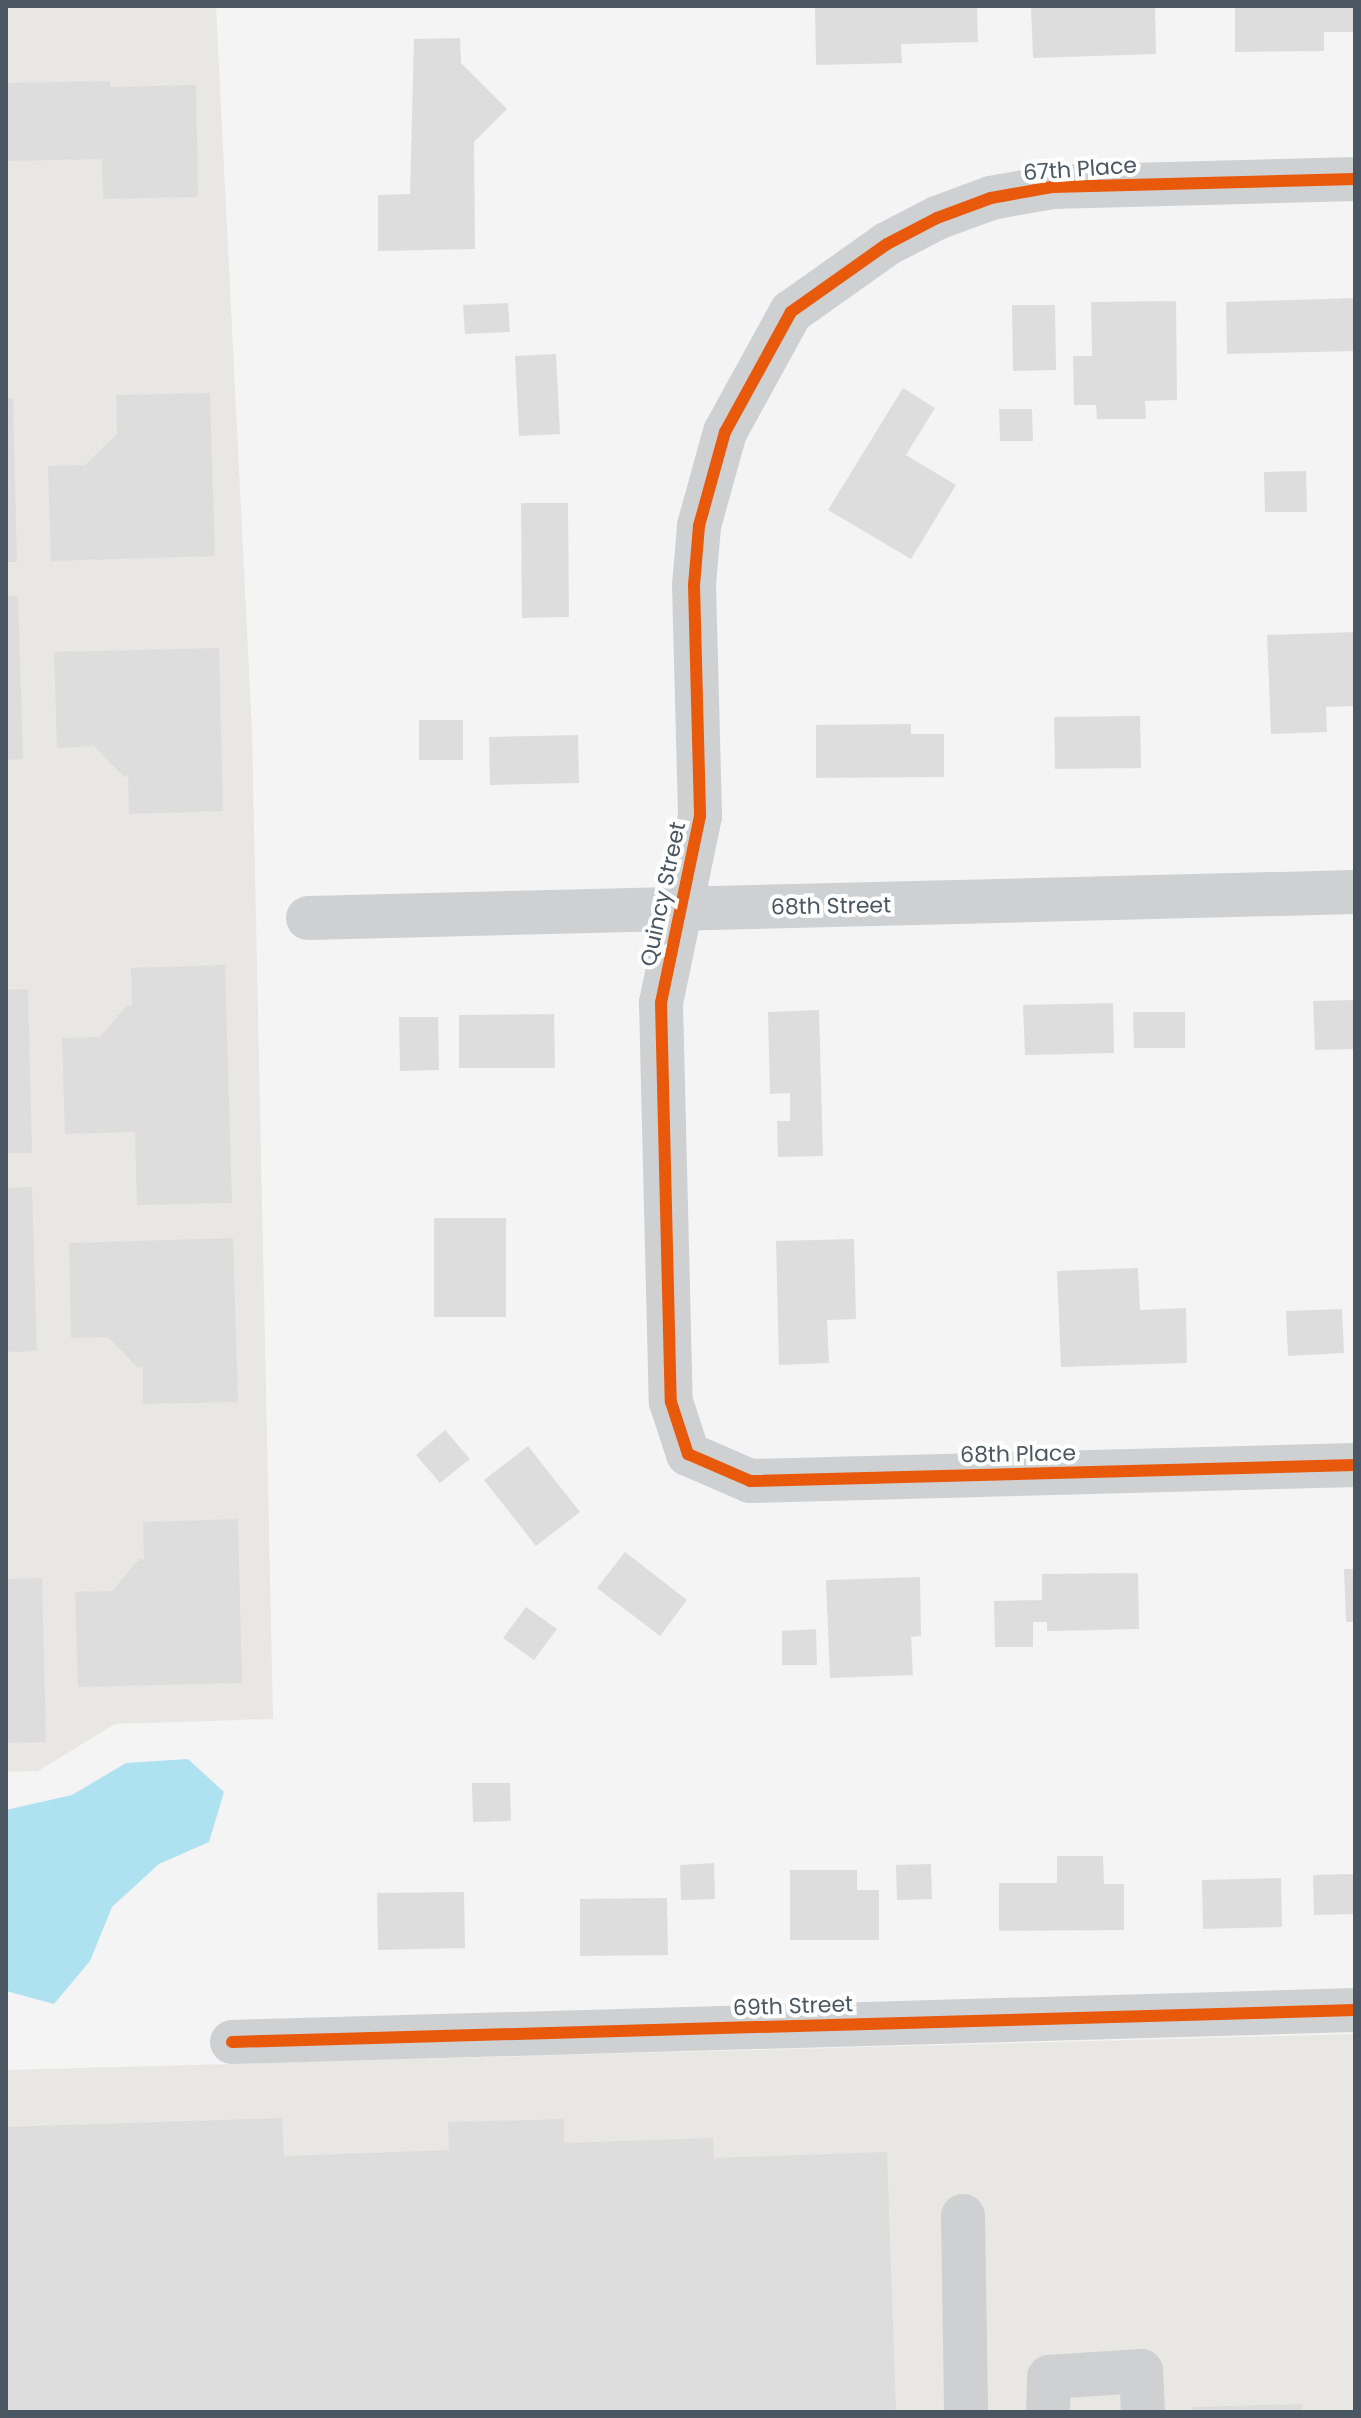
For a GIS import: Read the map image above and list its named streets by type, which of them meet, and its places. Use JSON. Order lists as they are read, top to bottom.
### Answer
{
  "streets": {
    "street": [
      "67th Place",
      "Quincy Street",
      "68th Street",
      "68th Place",
      "69th Street"
    ]
  },
  "crossings": [
    ["67th Place", "Quincy Street"],
    ["Quincy Street", "68th Street"],
    ["Quincy Street", "68th Place"]
  ]
}
